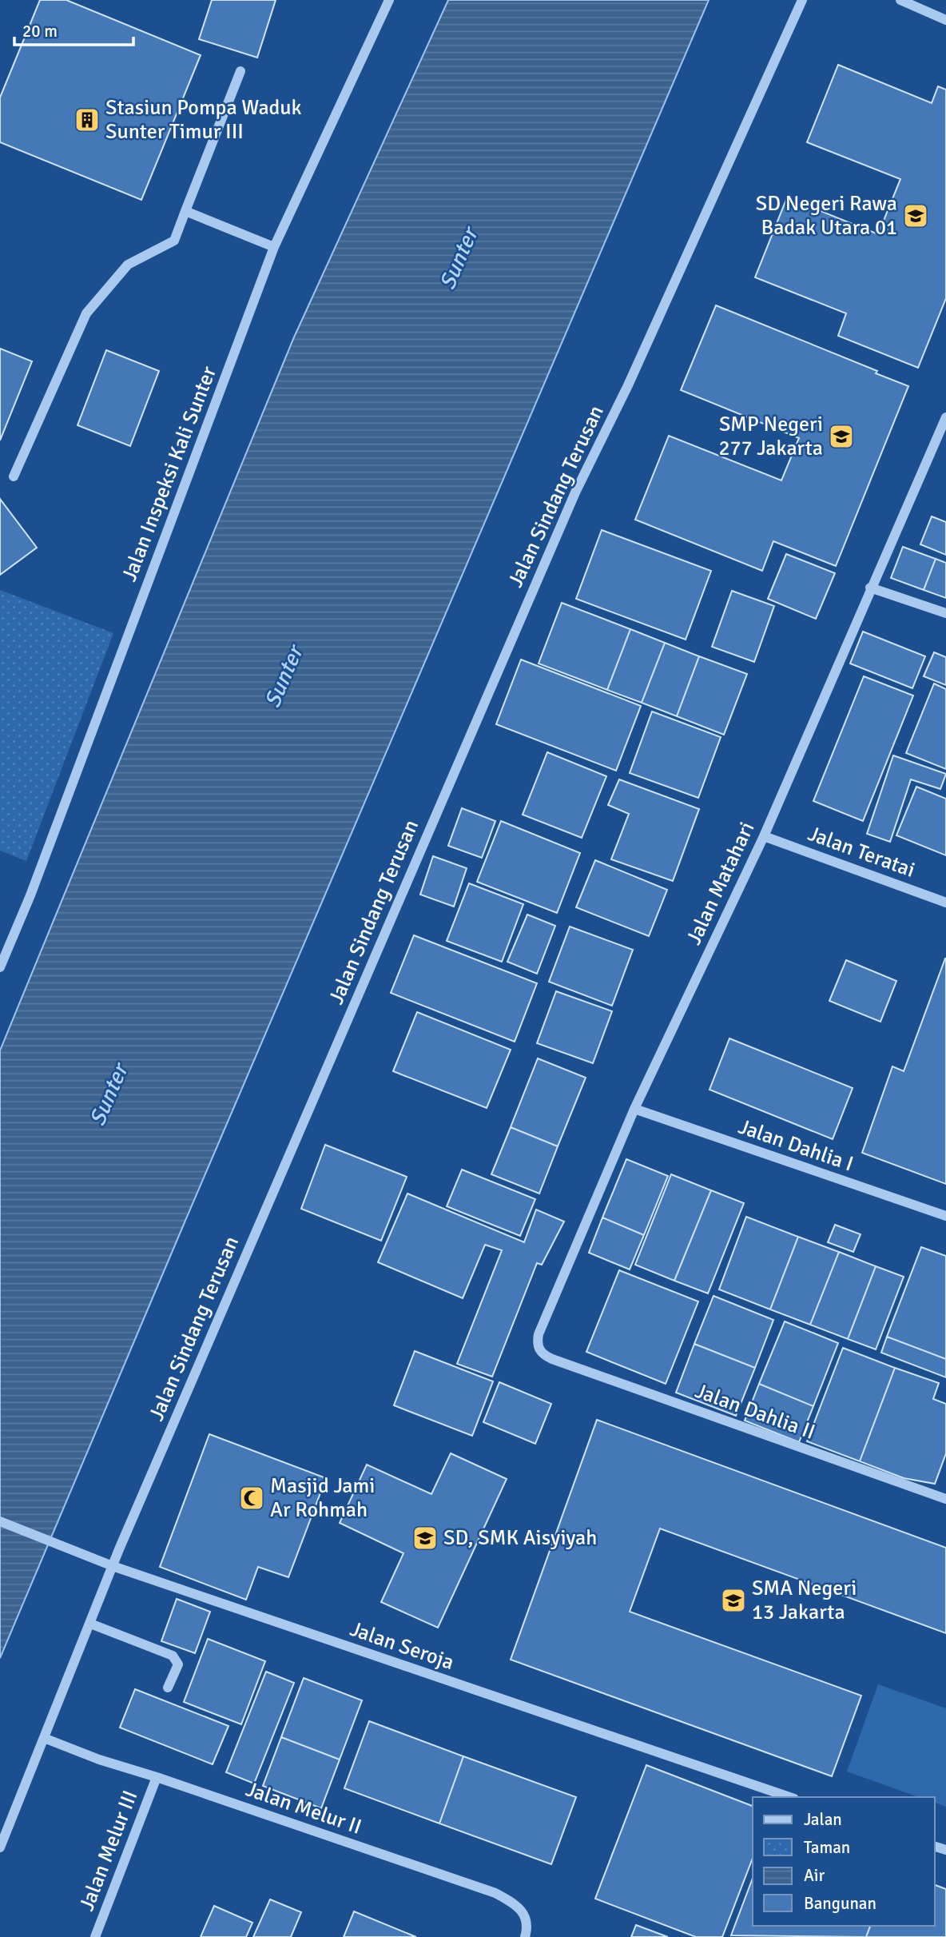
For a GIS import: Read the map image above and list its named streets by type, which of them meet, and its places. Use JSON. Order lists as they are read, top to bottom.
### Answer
{
  "streets": {
    "street": [
      "Jalan Inspeksi Kali Sunter",
      "Jalan Sindang Terusan",
      "Jalan Teratai",
      "Jalan Matahari",
      "Jalan Dahlia I",
      "Jalan Dahlia II",
      "Jalan Seroja",
      "Jalan Melur II",
      "Jalan Melur III"
    ]
  },
  "crossings": [
    ["Jalan Sindang Terusan", "Jalan Seroja"],
    ["Jalan Sindang Terusan", "Jalan Melur II"],
    ["Jalan Teratai", "Jalan Matahari"],
    ["Jalan Matahari", "Jalan Dahlia I"],
    ["Jalan Matahari", "Jalan Dahlia II"],
    ["Jalan Melur II", "Jalan Melur III"]
  ],
  "water": ["Sunter"],
  "places": {
    "building": ["Stasiun Pompa Waduk Sunter Timur III"],
    "school or university": [
      "SD Negeri Rawa Badak Utara 01",
      "SMP Negeri 277 Jakarta",
      "SD, SMK Aisyiyah",
      "SMA Negeri 13 Jakarta"
    ],
    "mosque": ["Masjid Jami Ar Rohmah"]
  },
  "legend": [
    "Jalan",
    "Taman",
    "Air",
    "Bangunan"
  ],
  "scale_bar": "20 m"
}
